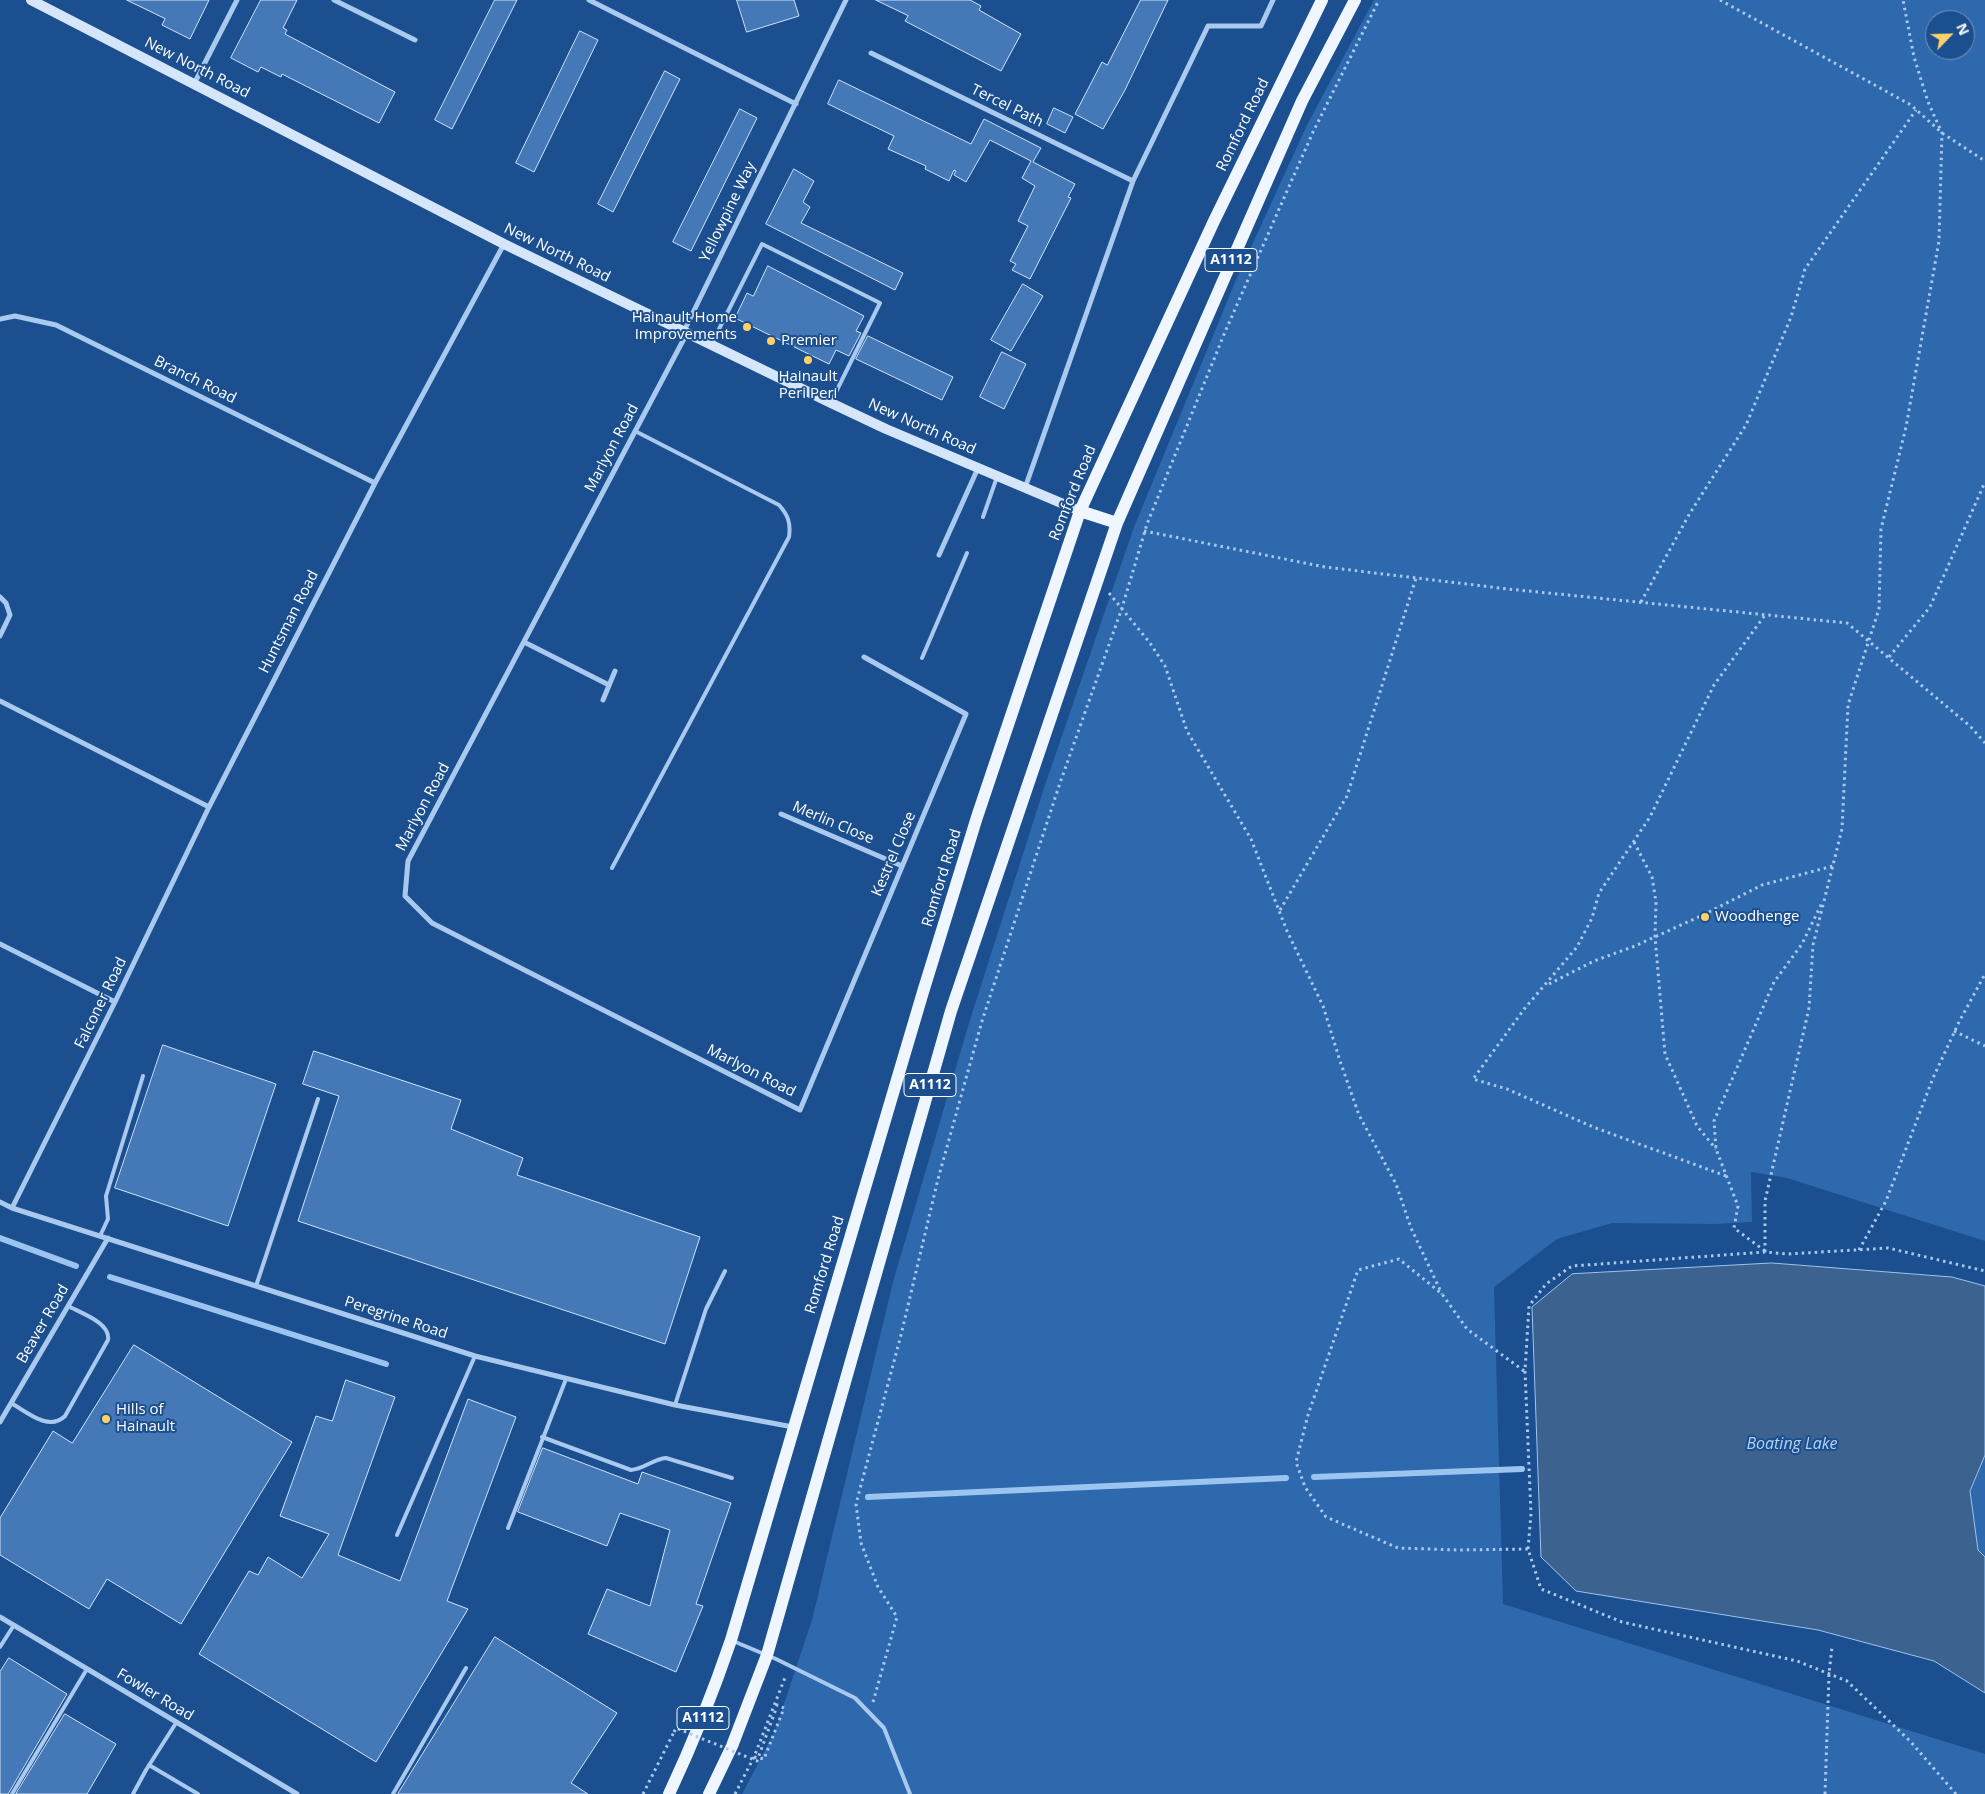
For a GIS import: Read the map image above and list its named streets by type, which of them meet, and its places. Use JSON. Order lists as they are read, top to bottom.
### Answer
{
  "streets": {
    "main road": ["Romford Road", "A1112"],
    "street": [
      "New North Road",
      "Tercel Path",
      "Yellowpine Way",
      "Branch Road",
      "Marlyon Road",
      "Huntsman Road",
      "Merlin Close",
      "Kestrel Close",
      "Falconer Road",
      "Peregrine Road",
      "Beaver Road",
      "Fowler Road"
    ]
  },
  "crossings": [
    ["New North Road", "Romford Road"],
    ["New North Road", "Yellowpine Way"],
    ["New North Road", "Marlyon Road"],
    ["New North Road", "Huntsman Road"],
    ["Romford Road", "Peregrine Road"],
    ["Yellowpine Way", "Marlyon Road"],
    ["Branch Road", "Huntsman Road"],
    ["Marlyon Road", "Kestrel Close"],
    ["Huntsman Road", "Falconer Road"],
    ["Merlin Close", "Kestrel Close"],
    ["Falconer Road", "Peregrine Road"],
    ["Peregrine Road", "Beaver Road"]
  ],
  "water": ["Boating Lake"],
  "places": [
    "Hainault Home Improvements",
    "Premier",
    "Hainault Peri Peri",
    "Woodhenge",
    "Hills of Hainault"
  ],
  "north": "top right"
}
